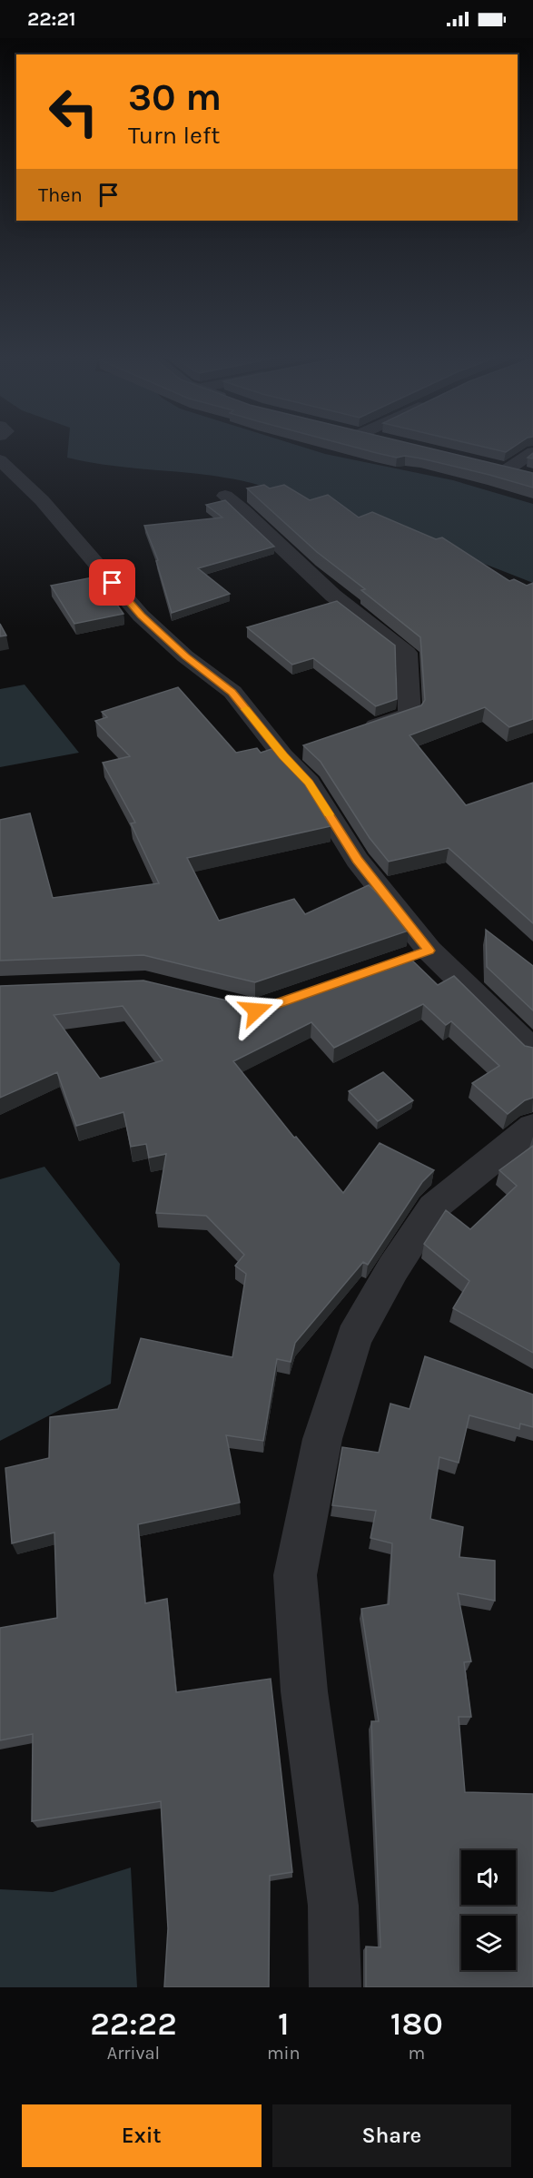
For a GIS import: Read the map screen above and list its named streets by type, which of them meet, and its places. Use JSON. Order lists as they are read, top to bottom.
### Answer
{
  "page": {
    "status": "22:21",
    "turn": ["30 m", "Turn left"],
    "then": "Then",
    "eta": [
      "22:22",
      "Arrival",
      "1",
      "min",
      "180",
      "m"
    ],
    "buttons": ["Exit", "Share"]
  }
}
